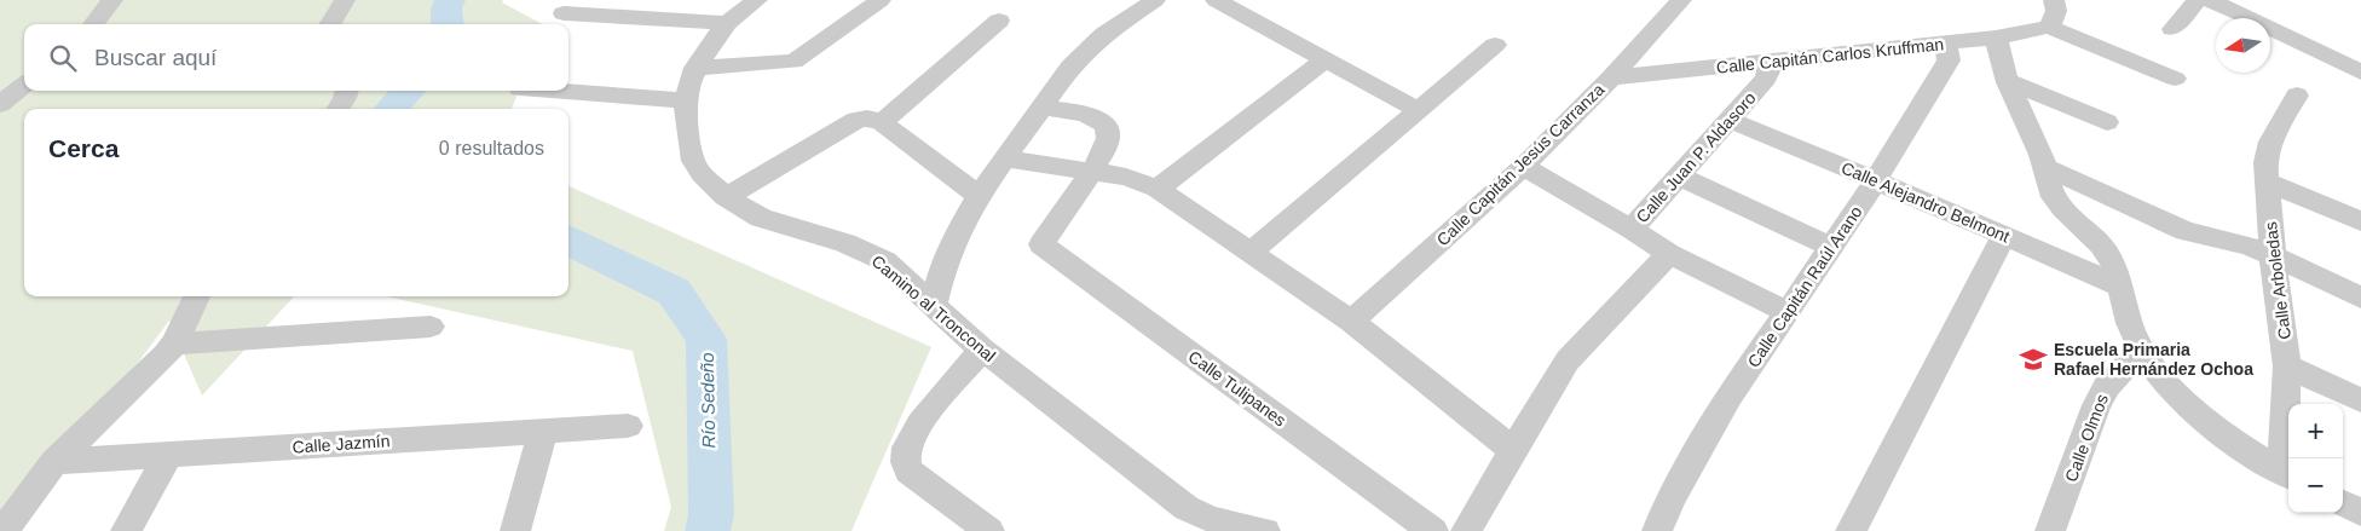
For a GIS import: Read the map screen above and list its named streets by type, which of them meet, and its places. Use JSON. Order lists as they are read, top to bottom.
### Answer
{
  "streets": {
    "street": [
      "Calle Capitán Carlos Kruffman",
      "Calle Juan P. Aldasoro",
      "Calle Capitán Jesús Carranza",
      "Calle Alejandro Belmont",
      "Calle Arboledas",
      "Calle Capitán Raúl Arano",
      "Camino al Tronconal",
      "Calle Tulipanes",
      "Calle Olmos",
      "Calle Jazmín"
    ]
  },
  "crossings": [
    ["Calle Capitán Carlos Kruffman", "Calle Juan P. Aldasoro"],
    ["Calle Capitán Carlos Kruffman", "Calle Capitán Jesús Carranza"],
    ["Calle Capitán Carlos Kruffman", "Calle Capitán Raúl Arano"],
    ["Calle Juan P. Aldasoro", "Calle Alejandro Belmont"],
    ["Calle Juan P. Aldasoro", "Calle Capitán Raúl Arano"],
    ["Calle Alejandro Belmont", "Calle Capitán Raúl Arano"]
  ],
  "water": ["Río Sedeño"],
  "places": {
    "school or university": ["Escuela Primaria Rafael Hernández Ochoa"]
  },
  "north": "left",
  "page": {
    "search": "Buscar aquí",
    "heading": ["Cerca", "0 resultados"],
    "map_buttons": ["+", "−"]
  }
}
